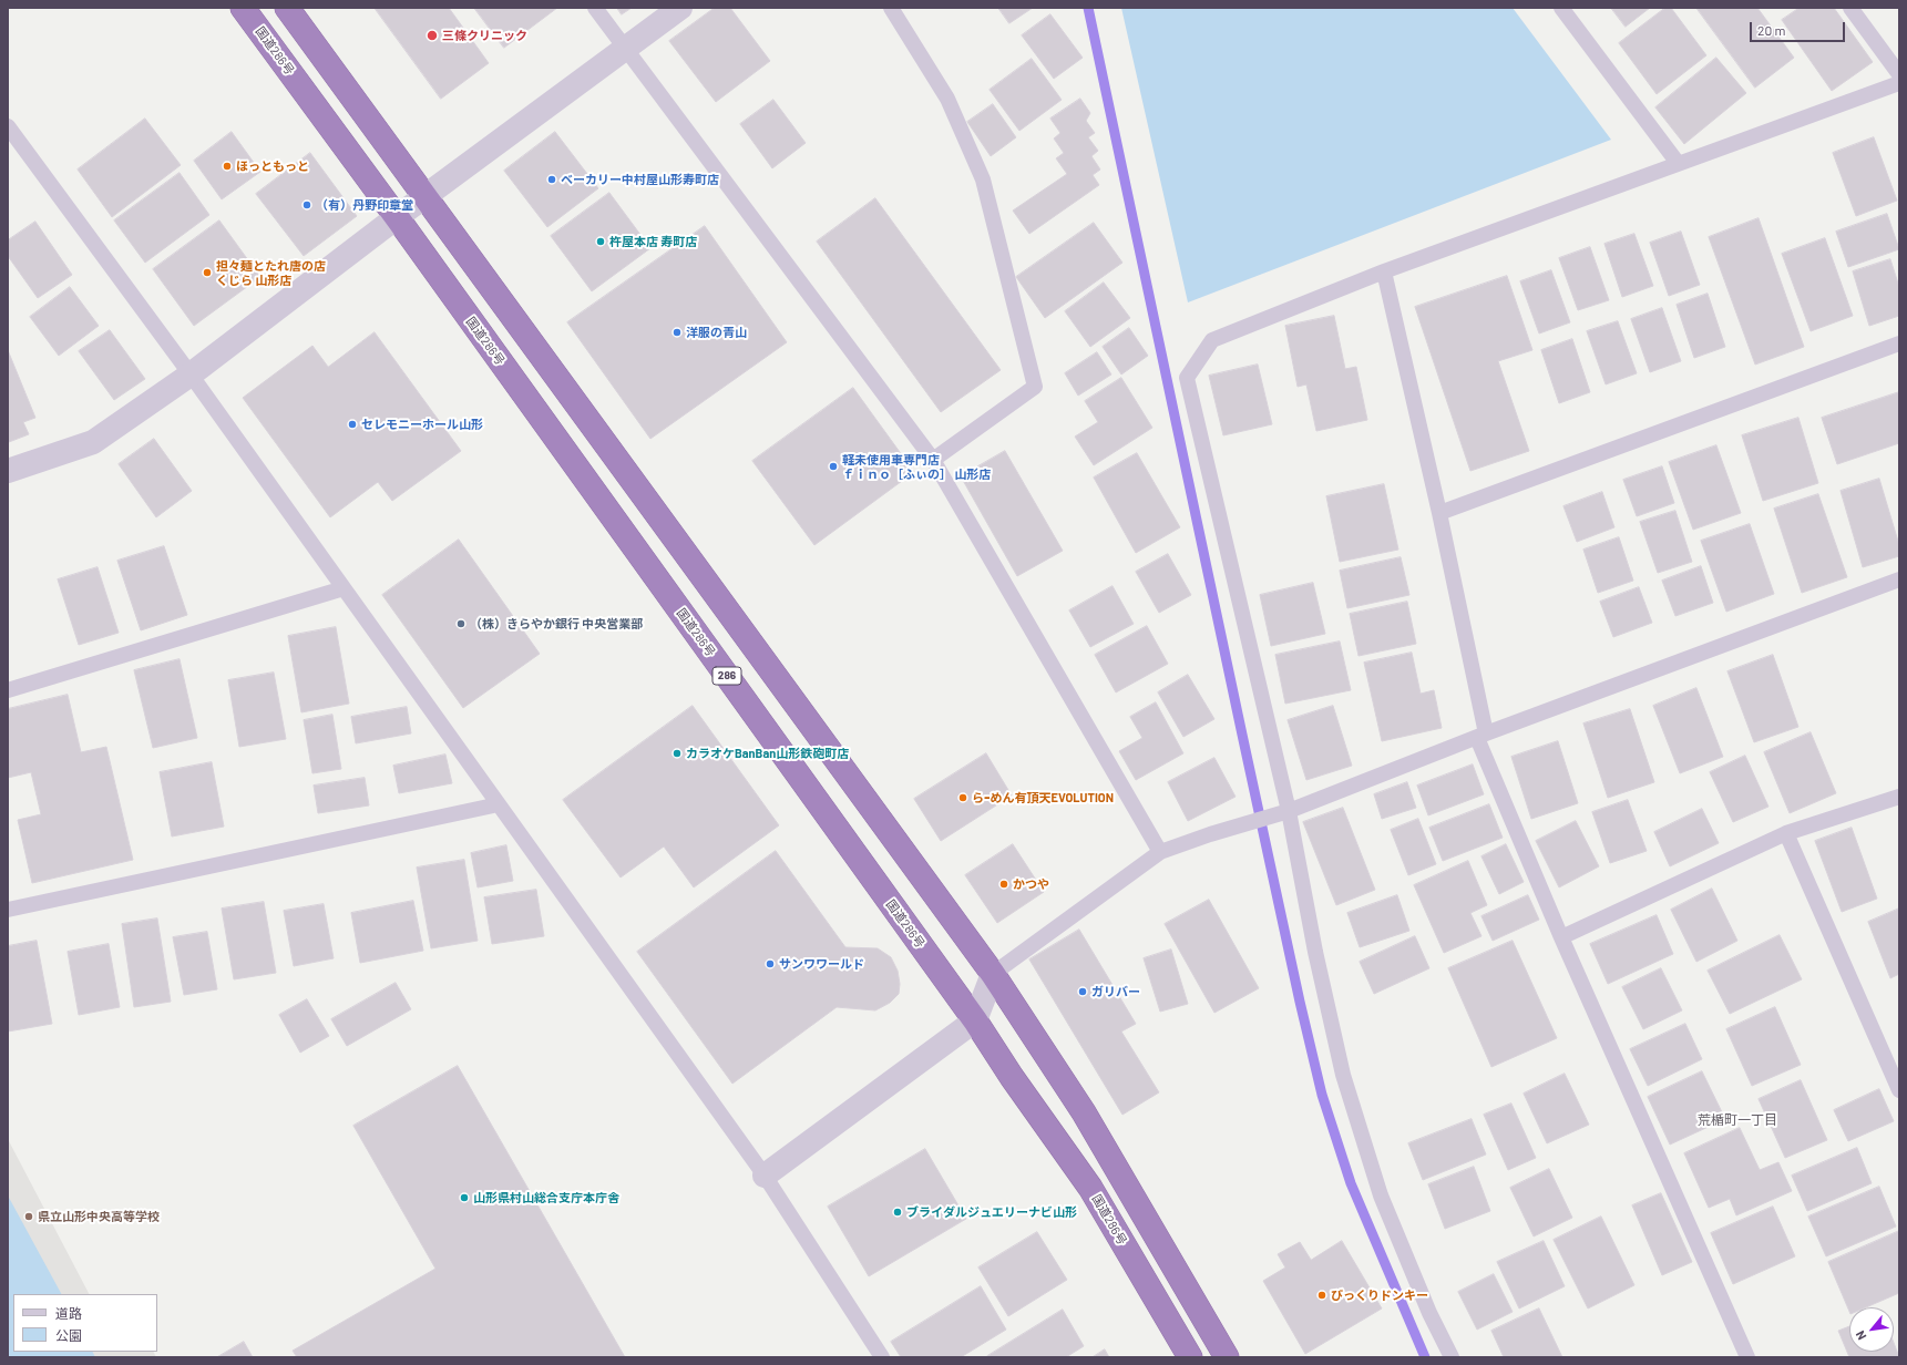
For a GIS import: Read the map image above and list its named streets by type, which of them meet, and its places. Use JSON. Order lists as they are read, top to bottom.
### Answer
{
  "streets": {
    "highway": ["国道286号", "286"]
  },
  "districts": ["荒楯町一丁目"],
  "places": [
    "三條クリニック",
    "ほっともっと",
    "ベーカリー中村屋山形寿町店",
    "（有）丹野印章堂",
    "杵屋本店 寿町店",
    "担々麺とたれ唐の店 くじら 山形店",
    "洋服の青山",
    "セレモニーホール山形",
    "軽未使用車専門店 ｆｉｎｏ［ふぃの］ 山形店",
    "（株）きらやか銀行 中央営業部",
    "カラオケBanBan山形鉄砲町店",
    "らｰめん有頂天EVOLUTION",
    "かつや",
    "サンワワールド",
    "ガリバー",
    "山形県村山総合支庁本庁舎",
    "ブライダルジュエリーナビ山形",
    "県立山形中央高等学校",
    "びっくりドンキー"
  ],
  "legend": ["道路", "公園"],
  "scale_bar": "20 m",
  "north": "bottom left"
}
